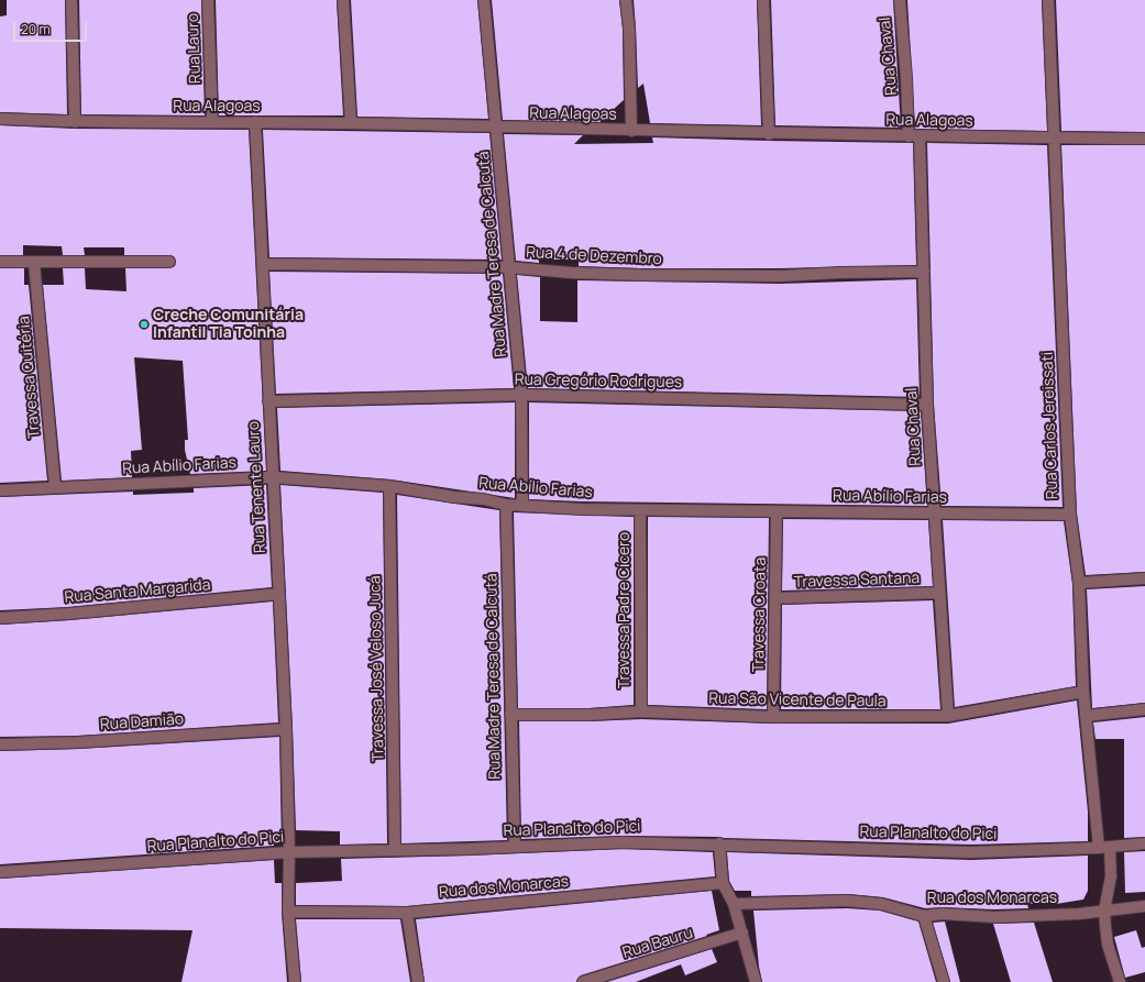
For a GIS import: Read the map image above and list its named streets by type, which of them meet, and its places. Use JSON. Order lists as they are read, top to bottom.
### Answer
{
  "streets": {
    "street": [
      "Rua Lauro",
      "Rua Chaval",
      "Rua Alagoas",
      "Rua Madre Teresa de Calcutá",
      "Rua 4 de Dezembro",
      "Travessa Quitéria",
      "Rua Gregório Rodrigues",
      "Rua Carlos Jereissati",
      "Rua Abílio Farias",
      "Rua Tenente Lauro",
      "Travessa Santana",
      "Rua Santa Margarida",
      "Travessa Padre Cícero",
      "Travessa Croata",
      "Travessa José Veloso Jucá",
      "Rua São Vicente de Paula",
      "Rua Damião",
      "Rua Planalto do Pici",
      "Rua dos Monarcas",
      "Rua Bauru"
    ]
  },
  "crossings": [
    ["Rua Lauro", "Rua Alagoas"],
    ["Rua Chaval", "Rua Alagoas"],
    ["Rua Chaval", "Rua 4 de Dezembro"],
    ["Rua Chaval", "Rua Gregório Rodrigues"],
    ["Rua Chaval", "Rua Abílio Farias"],
    ["Rua Chaval", "Travessa Santana"],
    ["Rua Chaval", "Rua São Vicente de Paula"],
    ["Rua Alagoas", "Rua Madre Teresa de Calcutá"],
    ["Rua Alagoas", "Rua Carlos Jereissati"],
    ["Rua Alagoas", "Rua Tenente Lauro"],
    ["Rua Madre Teresa de Calcutá", "Rua 4 de Dezembro"],
    ["Rua Madre Teresa de Calcutá", "Rua Gregório Rodrigues"],
    ["Rua Madre Teresa de Calcutá", "Rua Abílio Farias"],
    ["Rua Madre Teresa de Calcutá", "Rua São Vicente de Paula"],
    ["Rua Madre Teresa de Calcutá", "Rua Planalto do Pici"],
    ["Rua 4 de Dezembro", "Rua Tenente Lauro"],
    ["Travessa Quitéria", "Rua Abílio Farias"],
    ["Rua Gregório Rodrigues", "Rua Tenente Lauro"],
    ["Rua Carlos Jereissati", "Rua Abílio Farias"],
    ["Rua Carlos Jereissati", "Rua São Vicente de Paula"],
    ["Rua Carlos Jereissati", "Rua Planalto do Pici"],
    ["Rua Abílio Farias", "Rua Tenente Lauro"],
    ["Rua Abílio Farias", "Travessa Padre Cícero"],
    ["Rua Abílio Farias", "Travessa Croata"],
    ["Rua Abílio Farias", "Travessa José Veloso Jucá"],
    ["Rua Tenente Lauro", "Rua Santa Margarida"],
    ["Rua Tenente Lauro", "Rua Damião"],
    ["Rua Tenente Lauro", "Rua Planalto do Pici"],
    ["Rua Tenente Lauro", "Rua dos Monarcas"],
    ["Travessa Santana", "Travessa Croata"],
    ["Travessa Padre Cícero", "Rua São Vicente de Paula"],
    ["Travessa Croata", "Rua São Vicente de Paula"],
    ["Travessa José Veloso Jucá", "Rua Planalto do Pici"]
  ],
  "places": ["Creche Comunitária Infantil Tia Toinha"],
  "scale_bar": "20 m"
}
